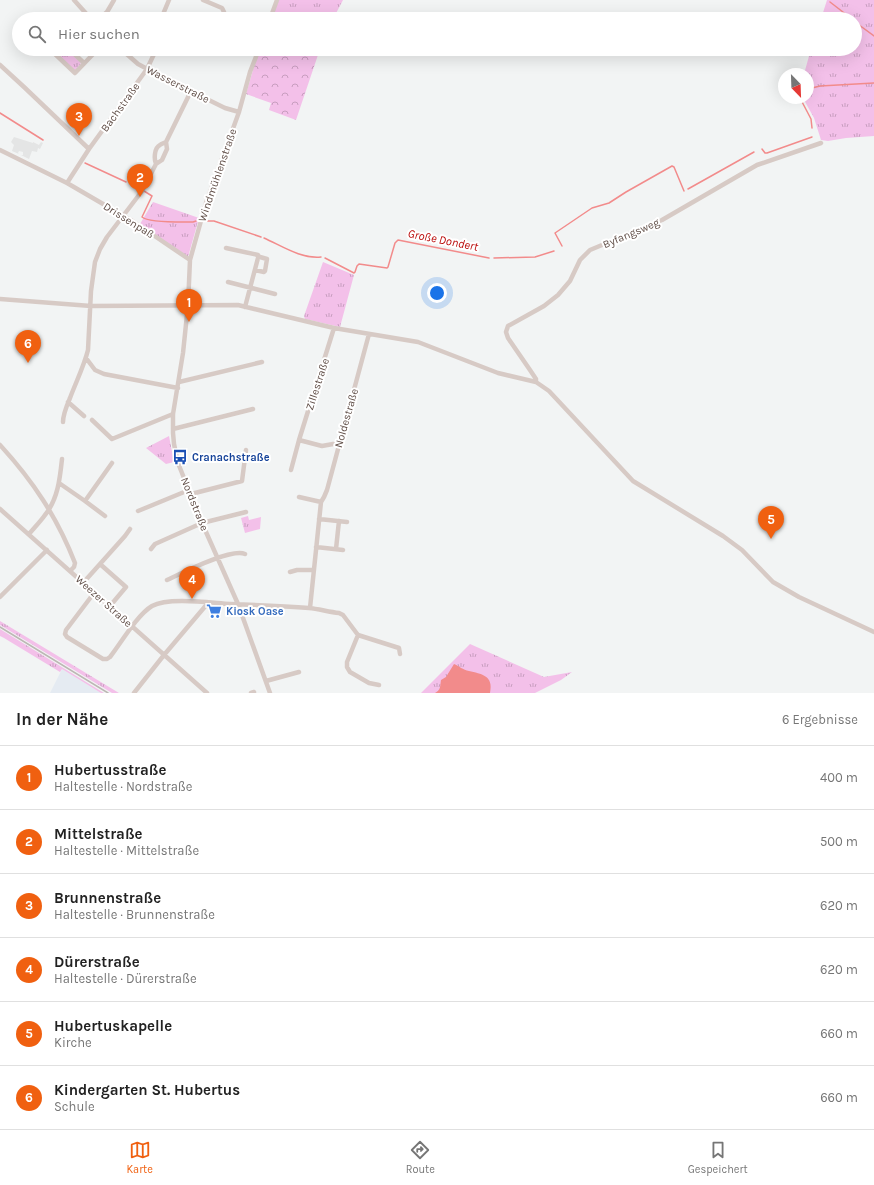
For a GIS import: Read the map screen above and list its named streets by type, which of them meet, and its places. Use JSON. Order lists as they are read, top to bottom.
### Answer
{
  "streets": {
    "street": [
      "Wasserstraße",
      "Bachstraße",
      "Windmühlenstraße",
      "Drissenpaß",
      "Byfangsweg",
      "Zillestraße",
      "Noldestraße",
      "Nordstraße",
      "Weezer Straße"
    ]
  },
  "crossings": [
    ["Wasserstraße", "Bachstraße"],
    ["Wasserstraße", "Windmühlenstraße"],
    ["Bachstraße", "Drissenpaß"],
    ["Windmühlenstraße", "Drissenpaß"],
    ["Windmühlenstraße", "Nordstraße"]
  ],
  "water": ["Große Dondert"],
  "places": {
    "bus stop": ["Cranachstraße"],
    "supermarket": ["Kiosk Oase"]
  },
  "north": "bottom right",
  "page": {
    "search": "Hier suchen",
    "pins": [
      "3",
      "2",
      "1",
      "6",
      "5",
      "4"
    ],
    "heading": ["In der Nähe", "6 Ergebnisse"],
    "list": [
      {
        "mark": "1",
        "name": "Hubertusstraße",
        "note": "Haltestelle · Nordstraße",
        "value": "400 m"
      },
      {
        "mark": "2",
        "name": "Mittelstraße",
        "note": "Haltestelle · Mittelstraße",
        "value": "500 m"
      },
      {
        "mark": "3",
        "name": "Brunnenstraße",
        "note": "Haltestelle · Brunnenstraße",
        "value": "620 m"
      },
      {
        "mark": "4",
        "name": "Dürerstraße",
        "note": "Haltestelle · Dürerstraße",
        "value": "620 m"
      },
      {
        "mark": "5",
        "name": "Hubertuskapelle",
        "note": "Kirche",
        "value": "660 m"
      },
      {
        "mark": "6",
        "name": "Kindergarten St. Hubertus",
        "note": "Schule",
        "value": "660 m"
      }
    ],
    "nav": ["Karte", "Route", "Gespeichert"]
  }
}
